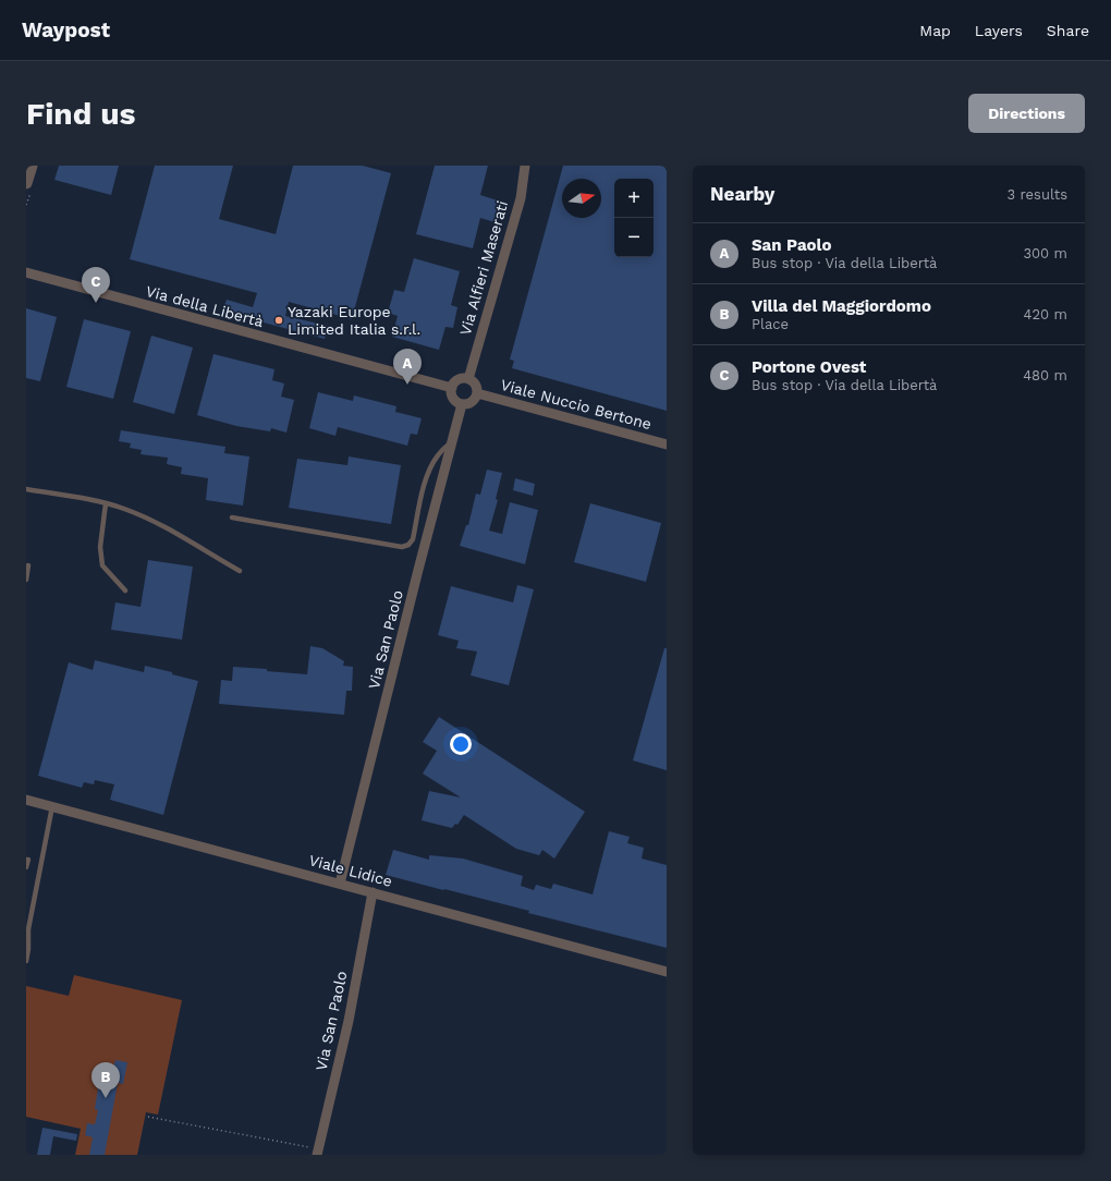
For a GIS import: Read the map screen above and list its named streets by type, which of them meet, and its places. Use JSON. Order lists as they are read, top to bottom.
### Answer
{
  "streets": {
    "street": [
      "Via Alfieri Maserati",
      "Via della Libertà",
      "Viale Nuccio Bertone",
      "Via San Paolo",
      "Viale Lidice"
    ]
  },
  "crossings": [
    ["Via Alfieri Maserati", "Via della Libertà"],
    ["Via Alfieri Maserati", "Viale Nuccio Bertone"],
    ["Via Alfieri Maserati", "Via San Paolo"],
    ["Via della Libertà", "Viale Nuccio Bertone"],
    ["Via della Libertà", "Via San Paolo"],
    ["Viale Nuccio Bertone", "Via San Paolo"],
    ["Via San Paolo", "Viale Lidice"]
  ],
  "places": ["Yazaki Europe Limited Italia s.r.l."],
  "north": "right",
  "page": {
    "header": "Waypost",
    "nav": ["Map", "Layers", "Share"],
    "buttons": "Directions",
    "title": "Find us",
    "heading": ["Nearby", "3 results"],
    "map_buttons": ["+", "−"],
    "list": [
      {
        "mark": "A",
        "name": "San Paolo",
        "note": "Bus stop · Via della Libertà",
        "value": "300 m"
      },
      {
        "mark": "B",
        "name": "Villa del Maggiordomo",
        "note": "Place",
        "value": "420 m"
      },
      {
        "mark": "C",
        "name": "Portone Ovest",
        "note": "Bus stop · Via della Libertà",
        "value": "480 m"
      }
    ],
    "pins": ["C", "A", "B"]
  }
}
